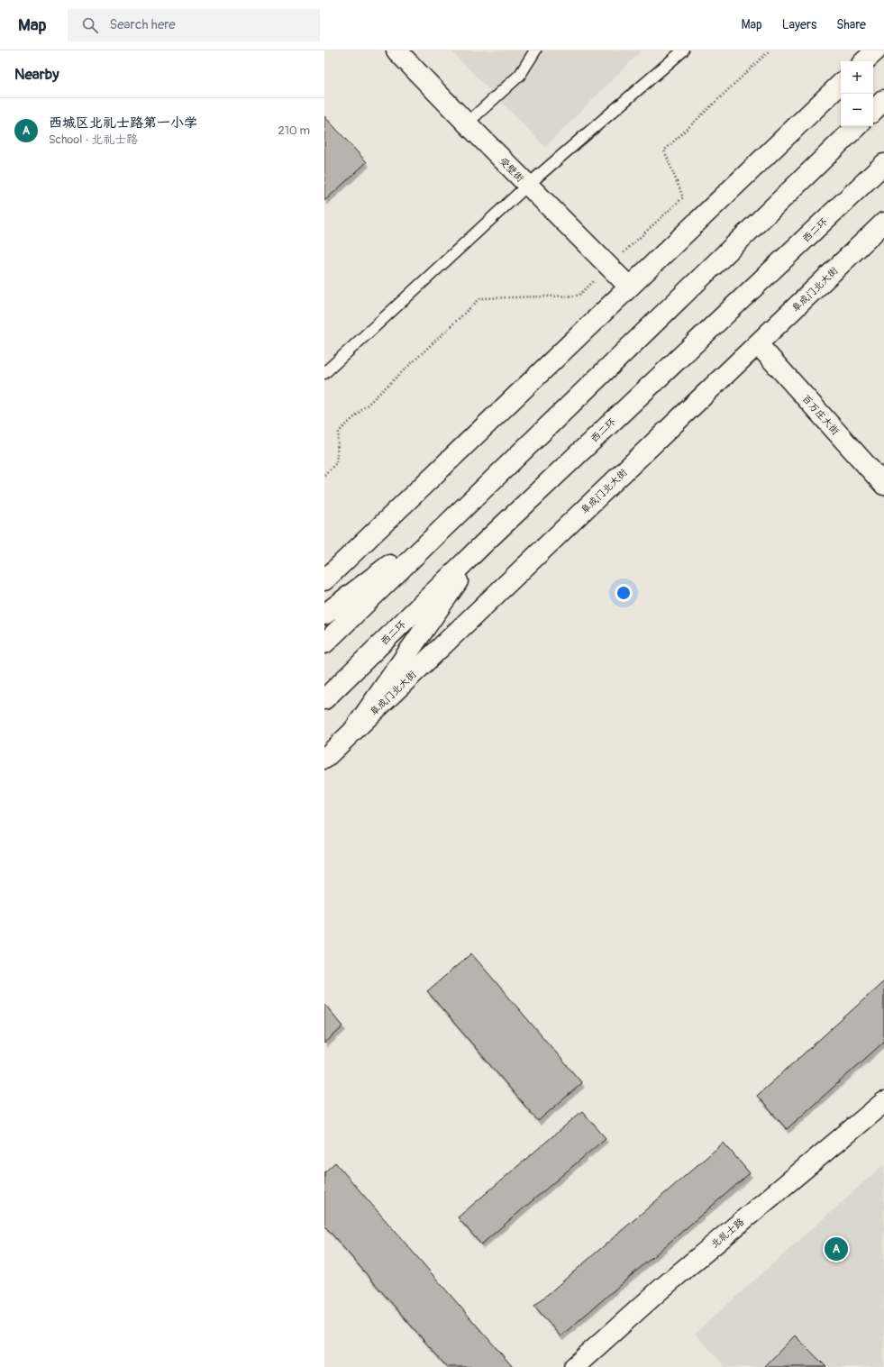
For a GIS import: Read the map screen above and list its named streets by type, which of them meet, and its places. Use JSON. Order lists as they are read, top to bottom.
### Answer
{
  "streets": {
    "main road": [
      "受壁街",
      "西二环",
      "阜成门北大街",
      "百万庄大街",
      "北礼士路"
    ]
  },
  "crossings": [
    ["阜成门北大街", "百万庄大街"]
  ],
  "page": {
    "header": "Map",
    "search": "Search here",
    "nav": ["Map", "Layers", "Share"],
    "heading": "Nearby",
    "map_buttons": ["+", "−"],
    "list": [
      {
        "mark": "A",
        "name": "西城区北礼士路第一小学",
        "note": "School · 北礼士路",
        "value": "210 m"
      }
    ],
    "pins": "A"
  }
}
